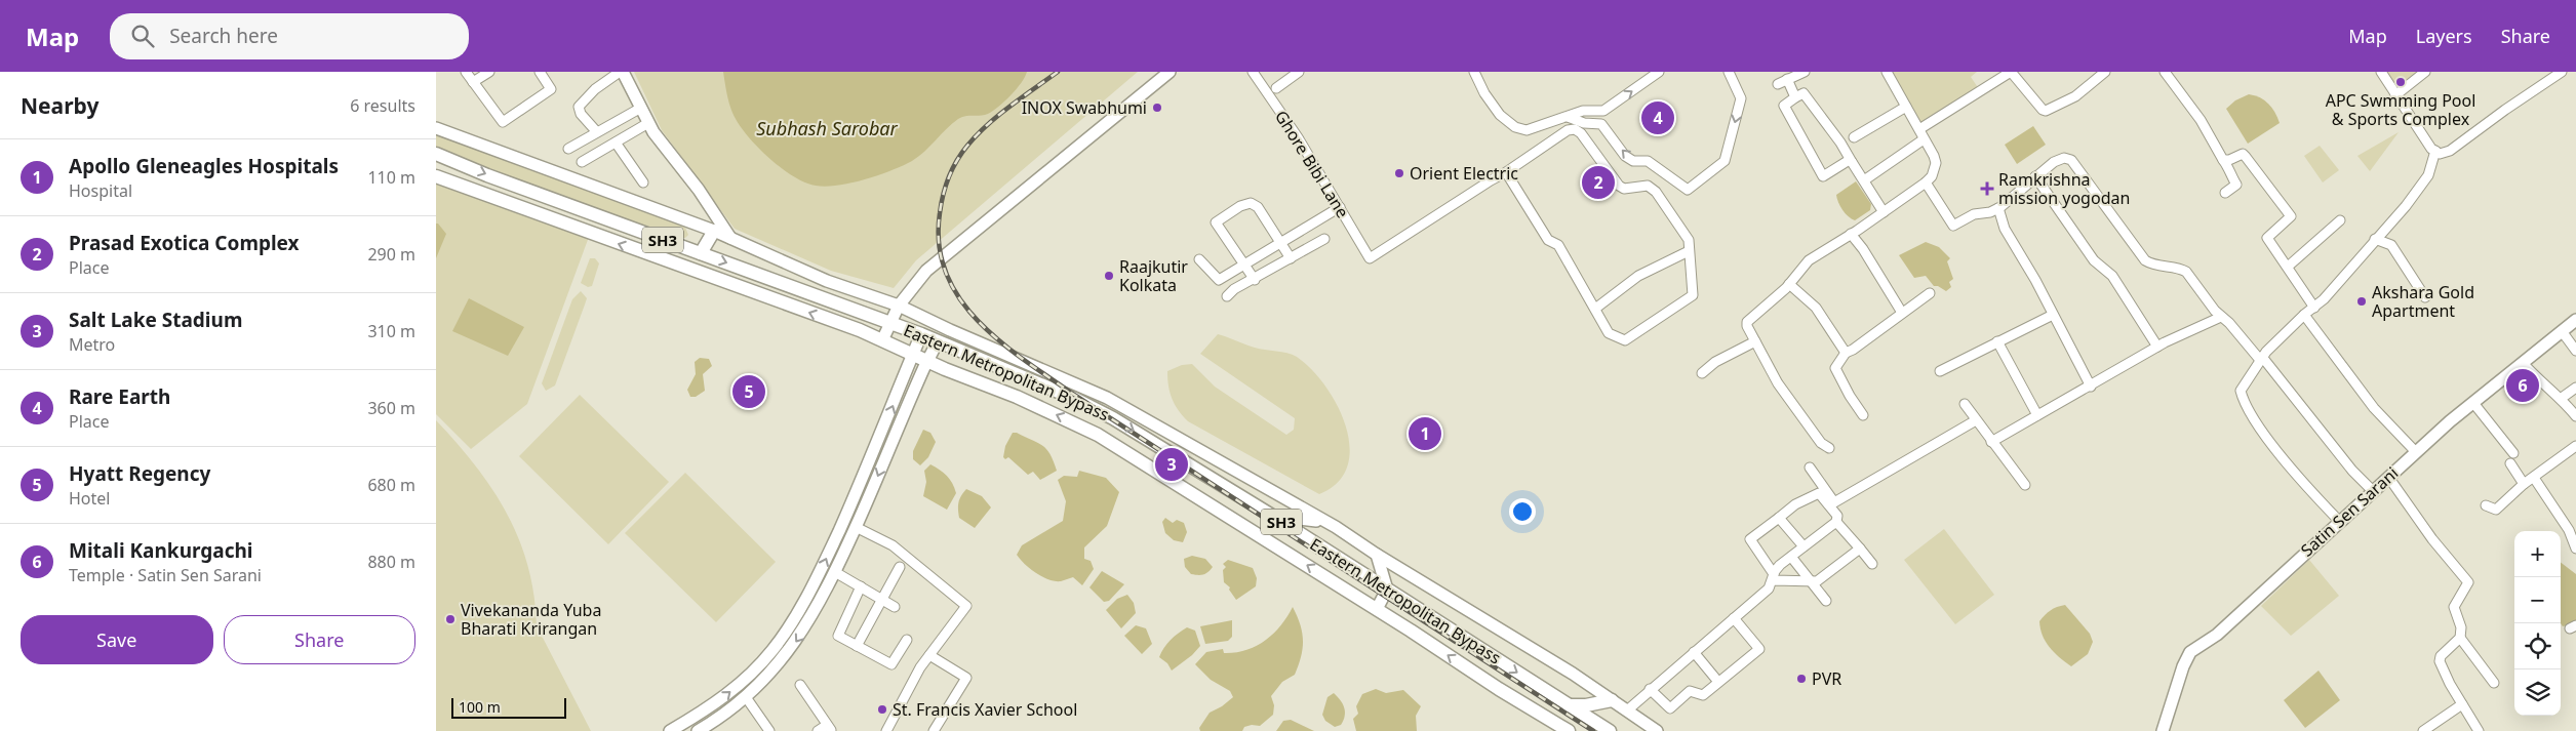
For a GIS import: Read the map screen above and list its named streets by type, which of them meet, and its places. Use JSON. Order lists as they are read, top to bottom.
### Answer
{
  "streets": {
    "main road": ["SH3", "Eastern Metropolitan Bypass"],
    "street": ["Ghore Bibi Lane", "Satin Sen Sarani"]
  },
  "water": ["Subhash Sarobar"],
  "places": {
    "other": [
      "APC Swmming Pool & Sports Complex",
      "INOX Swabhumi",
      "Orient Electric",
      "Raajkutir Kolkata",
      "Akshara Gold Apartment",
      "Vivekananda Yuba Bharati Krirangan",
      "PVR",
      "St. Francis Xavier School"
    ],
    "health": ["Ramkrishna mission yogodan"]
  },
  "scale_bar": "100 m",
  "page": {
    "header": "Map",
    "search": "Search here",
    "nav": ["Map", "Layers", "Share"],
    "heading": ["Nearby", "6 results"],
    "pins": [
      "4",
      "2",
      "6",
      "5",
      "1",
      "3"
    ],
    "list": [
      {
        "mark": "1",
        "name": "Apollo Gleneagles Hospitals",
        "note": "Hospital",
        "value": "110 m"
      },
      {
        "mark": "2",
        "name": "Prasad Exotica Complex",
        "note": "Place",
        "value": "290 m"
      },
      {
        "mark": "3",
        "name": "Salt Lake Stadium",
        "note": "Metro",
        "value": "310 m"
      },
      {
        "mark": "4",
        "name": "Rare Earth",
        "note": "Place",
        "value": "360 m"
      },
      {
        "mark": "5",
        "name": "Hyatt Regency",
        "note": "Hotel",
        "value": "680 m"
      },
      {
        "mark": "6",
        "name": "Mitali Kankurgachi",
        "note": "Temple · Satin Sen Sarani",
        "value": "880 m"
      }
    ],
    "map_buttons": ["+", "−"],
    "buttons": ["Save", "Share"],
    "scale": "100 m"
  }
}
